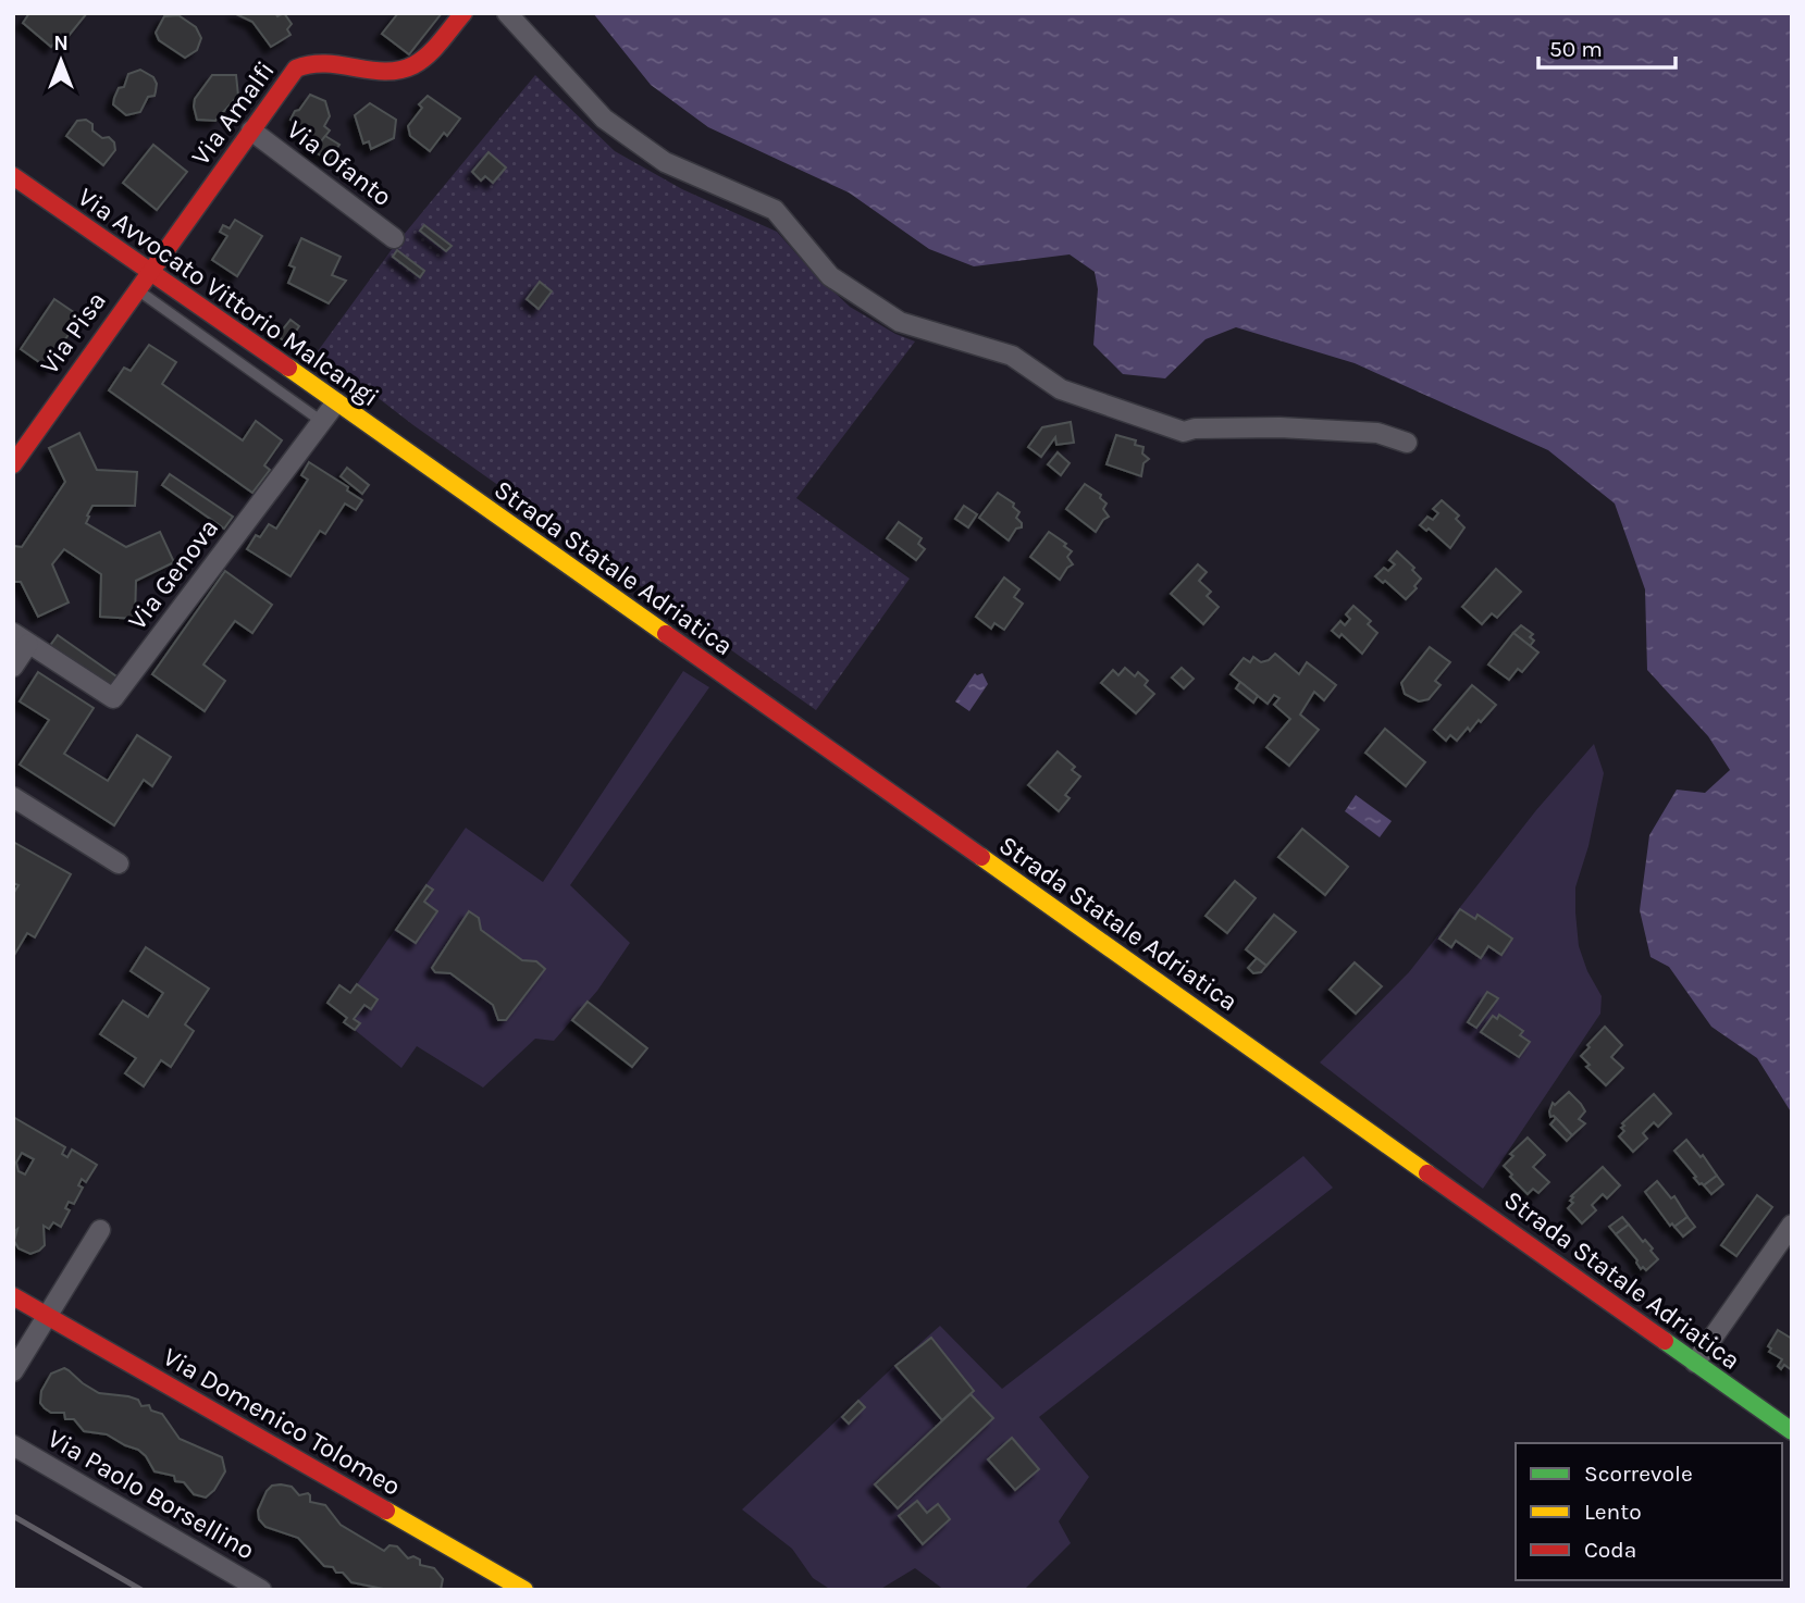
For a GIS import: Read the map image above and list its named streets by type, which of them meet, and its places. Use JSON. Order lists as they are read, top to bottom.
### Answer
{
  "streets": {
    "main road": [
      "Via Amalfi",
      "Via Avvocato Vittorio Malcangi",
      "Via Pisa",
      "Strada Statale Adriatica",
      "Via Domenico Tolomeo"
    ],
    "street": ["Via Ofanto", "Via Genova", "Via Paolo Borsellino"]
  },
  "crossings": [
    ["Via Amalfi", "Via Ofanto"],
    ["Via Amalfi", "Via Avvocato Vittorio Malcangi"],
    ["Via Amalfi", "Via Pisa"],
    ["Via Avvocato Vittorio Malcangi", "Via Pisa"],
    ["Via Avvocato Vittorio Malcangi", "Strada Statale Adriatica"],
    ["Via Avvocato Vittorio Malcangi", "Via Genova"]
  ],
  "legend": ["Scorrevole", "Lento", "Coda"],
  "scale_bar": "50 m",
  "north": "top"
}
